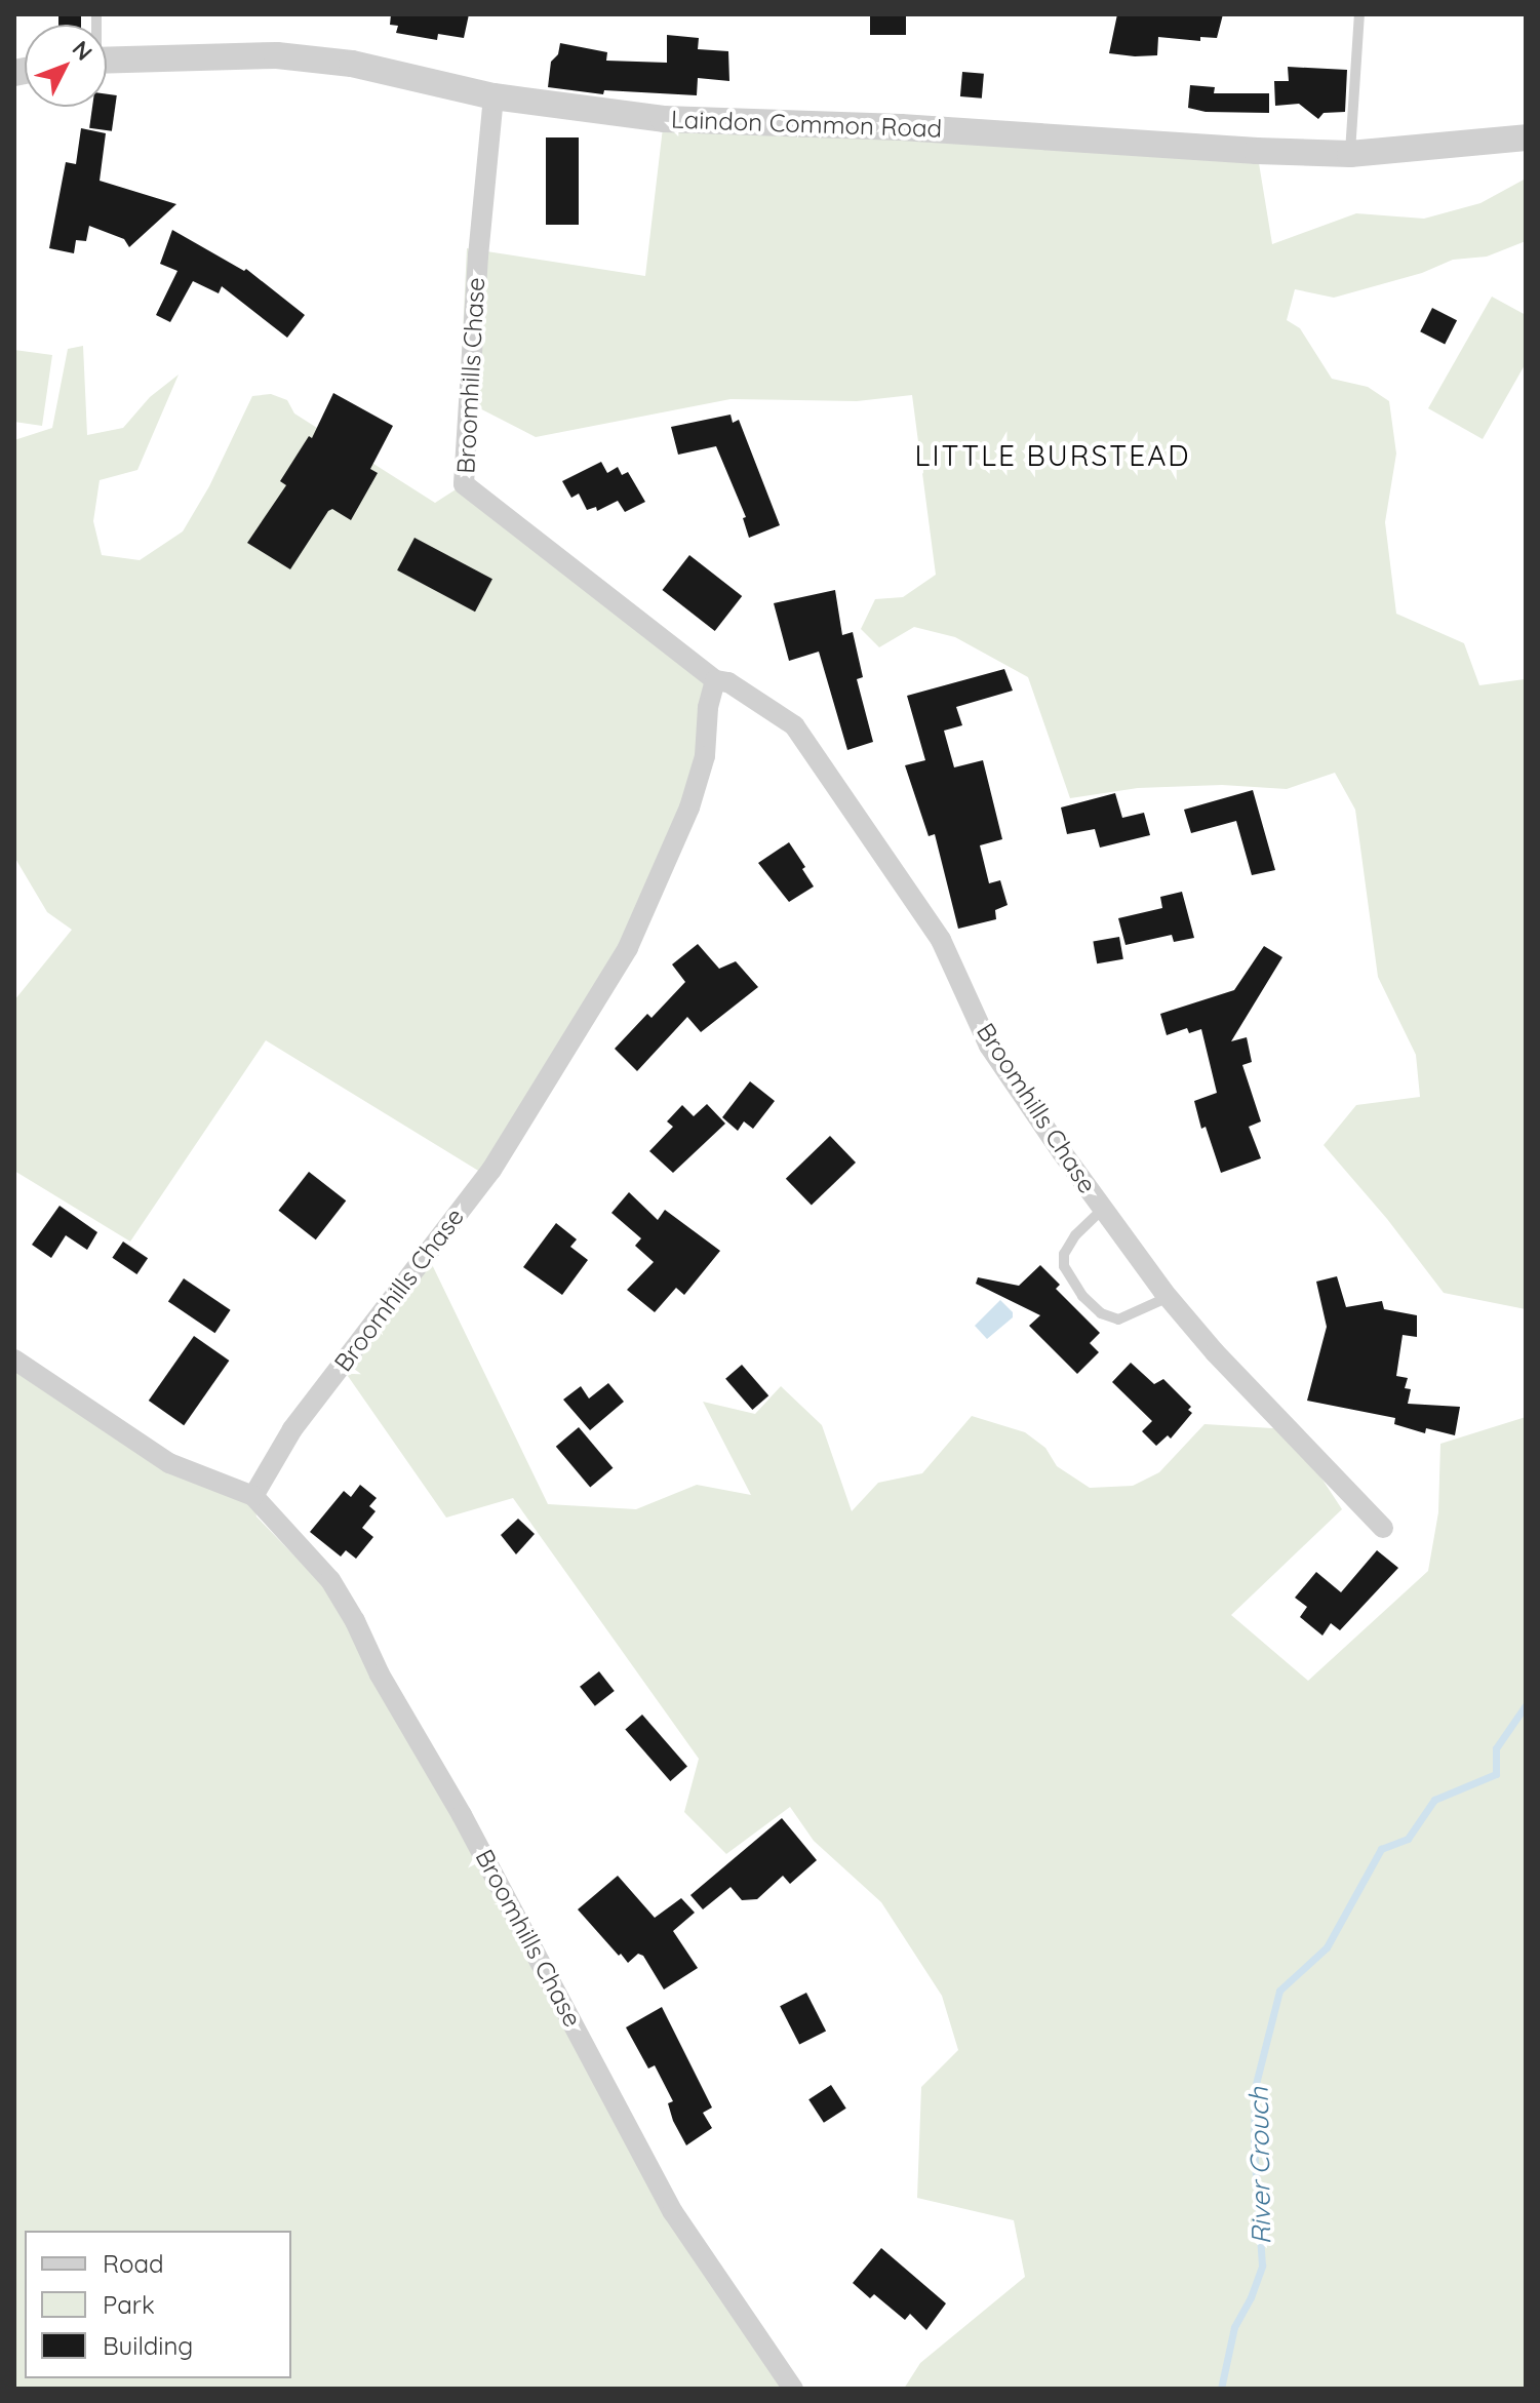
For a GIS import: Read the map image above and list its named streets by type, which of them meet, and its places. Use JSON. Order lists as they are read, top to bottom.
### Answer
{
  "streets": {
    "street": ["Laindon Common Road", "Broomhills Chase"]
  },
  "crossings": [
    ["Laindon Common Road", "Broomhills Chase"]
  ],
  "districts": ["LITTLE BURSTEAD"],
  "water": ["River Crouch"],
  "legend": ["Road", "Park", "Building"],
  "north": "top right"
}
